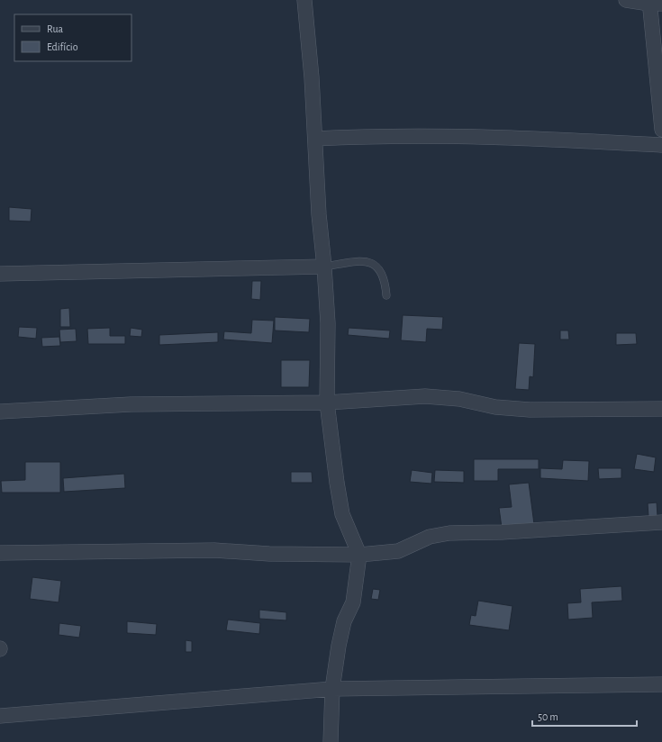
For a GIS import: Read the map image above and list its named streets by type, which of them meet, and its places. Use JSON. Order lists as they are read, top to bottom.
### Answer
{
  "legend": ["Rua", "Edifício"],
  "scale_bar": "50 m"
}
